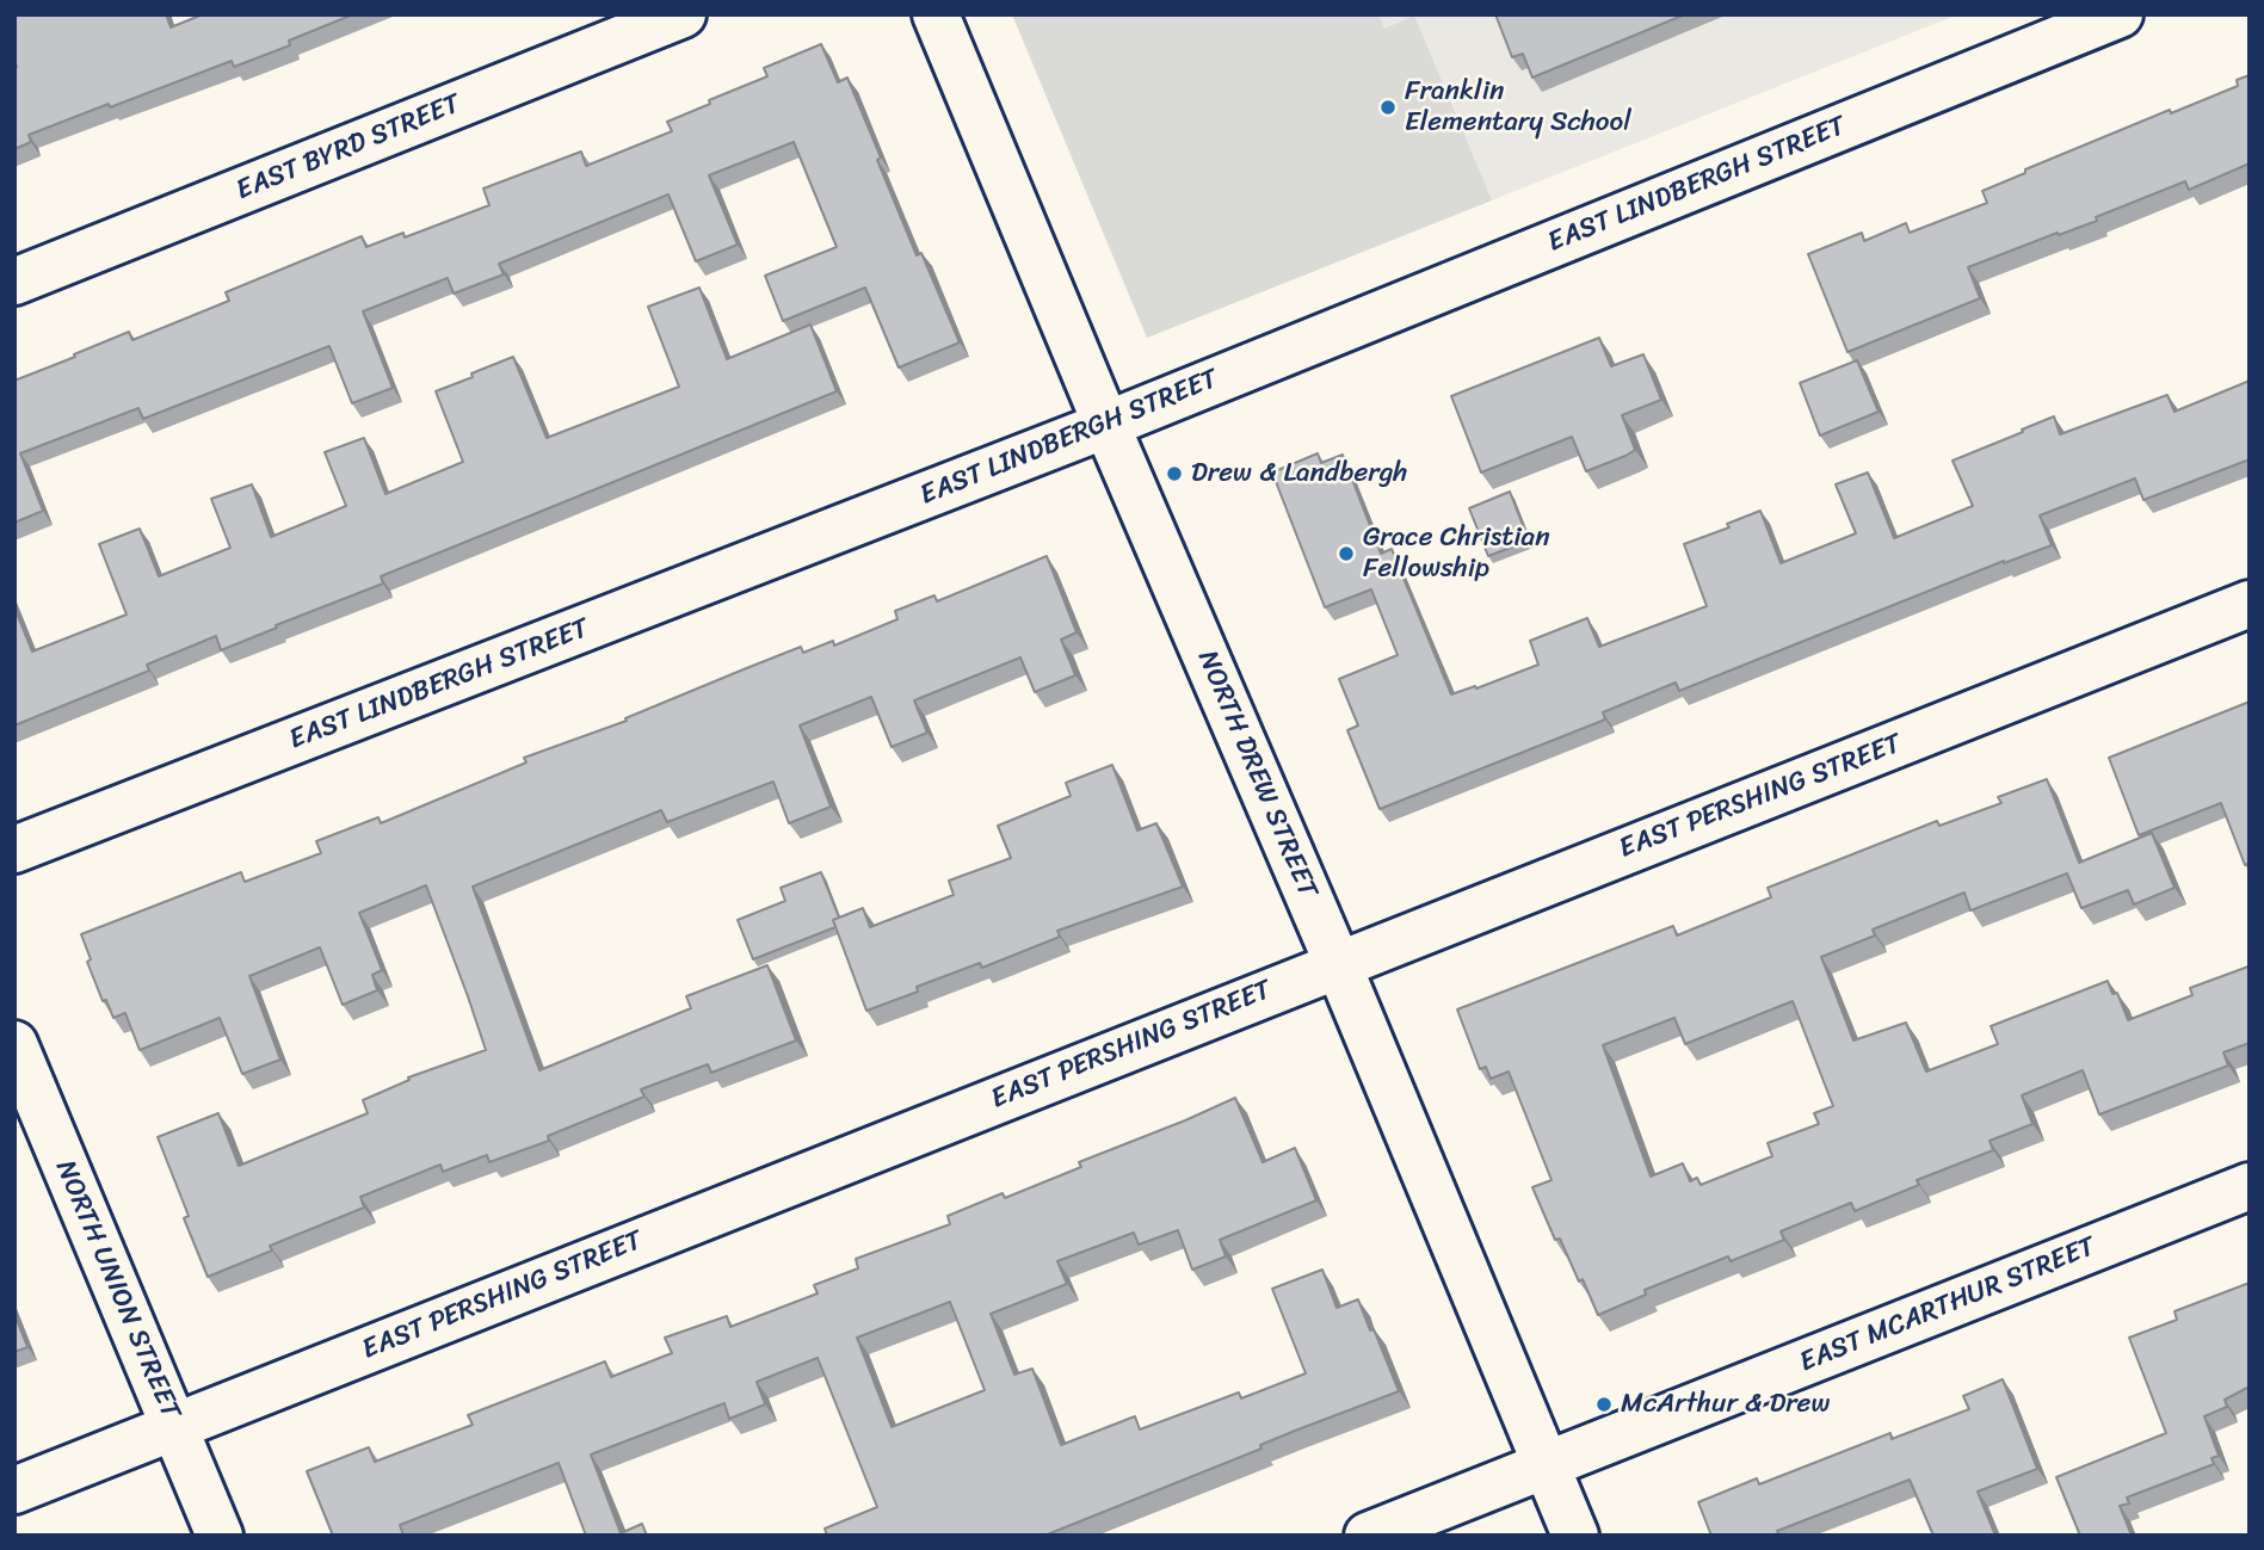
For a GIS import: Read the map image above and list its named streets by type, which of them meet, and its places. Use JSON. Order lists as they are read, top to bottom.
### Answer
{
  "streets": {
    "street": [
      "EAST BYRD STREET",
      "EAST LINDBERGH STREET",
      "NORTH DREW STREET",
      "EAST PERSHING STREET",
      "NORTH UNION STREET",
      "EAST MCARTHUR STREET"
    ]
  },
  "crossings": [
    ["EAST LINDBERGH STREET", "NORTH DREW STREET"],
    ["NORTH DREW STREET", "EAST PERSHING STREET"],
    ["NORTH DREW STREET", "EAST MCARTHUR STREET"],
    ["EAST PERSHING STREET", "NORTH UNION STREET"]
  ],
  "places": [
    "Franklin Elementary School",
    "Drew & Landbergh",
    "Grace Christian Fellowship",
    "McArthur & Drew"
  ]
}
